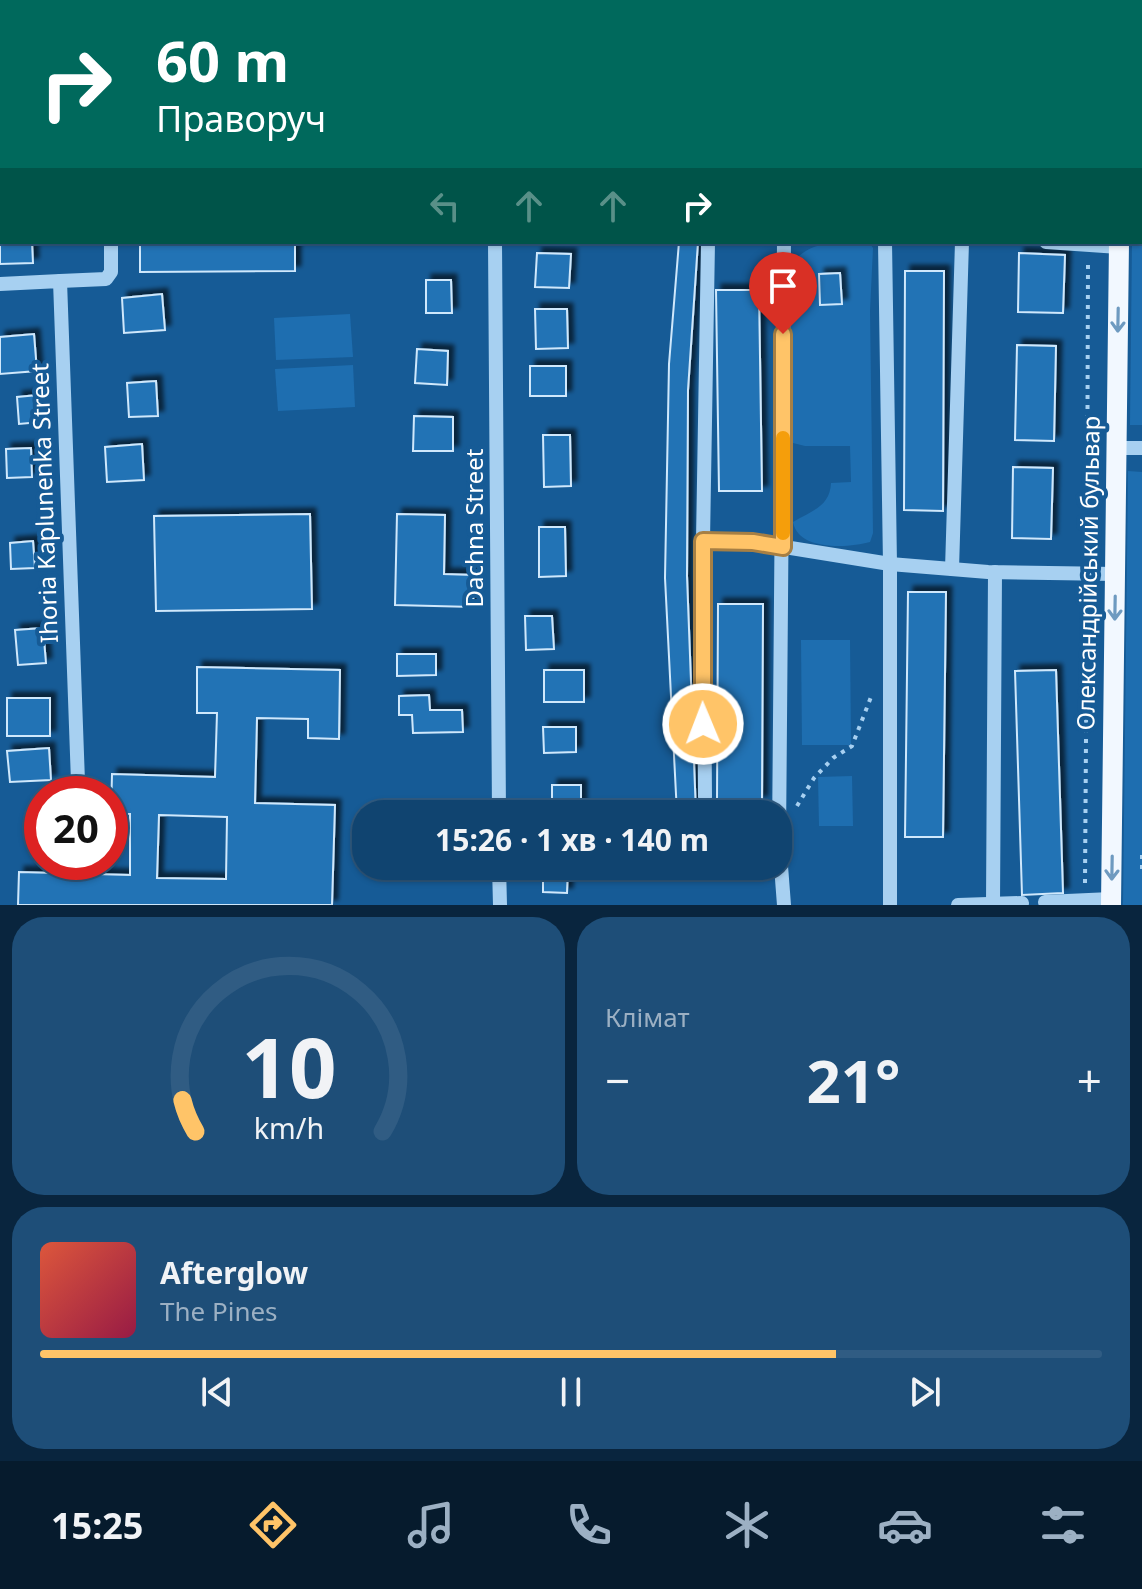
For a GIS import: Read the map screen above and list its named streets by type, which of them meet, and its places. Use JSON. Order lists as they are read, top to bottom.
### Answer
{
  "streets": {
    "main road": ["Олександрійський бульвар"],
    "street": ["Ihoria Kaplunenka Street", "Dachna Street"]
  },
  "one_way": ["Олександрійський бульвар"],
  "page": {
    "turn": ["60 m", "Праворуч"],
    "limit": "20",
    "trip": "15:26 · 1 хв · 140 m",
    "tile": "Клімат",
    "heat": ["−", "21°", "+"],
    "song": ["Afterglow", "The Pines"],
    "tabs": "15:25",
    "gauge": ["10", "km/h"]
  }
}
